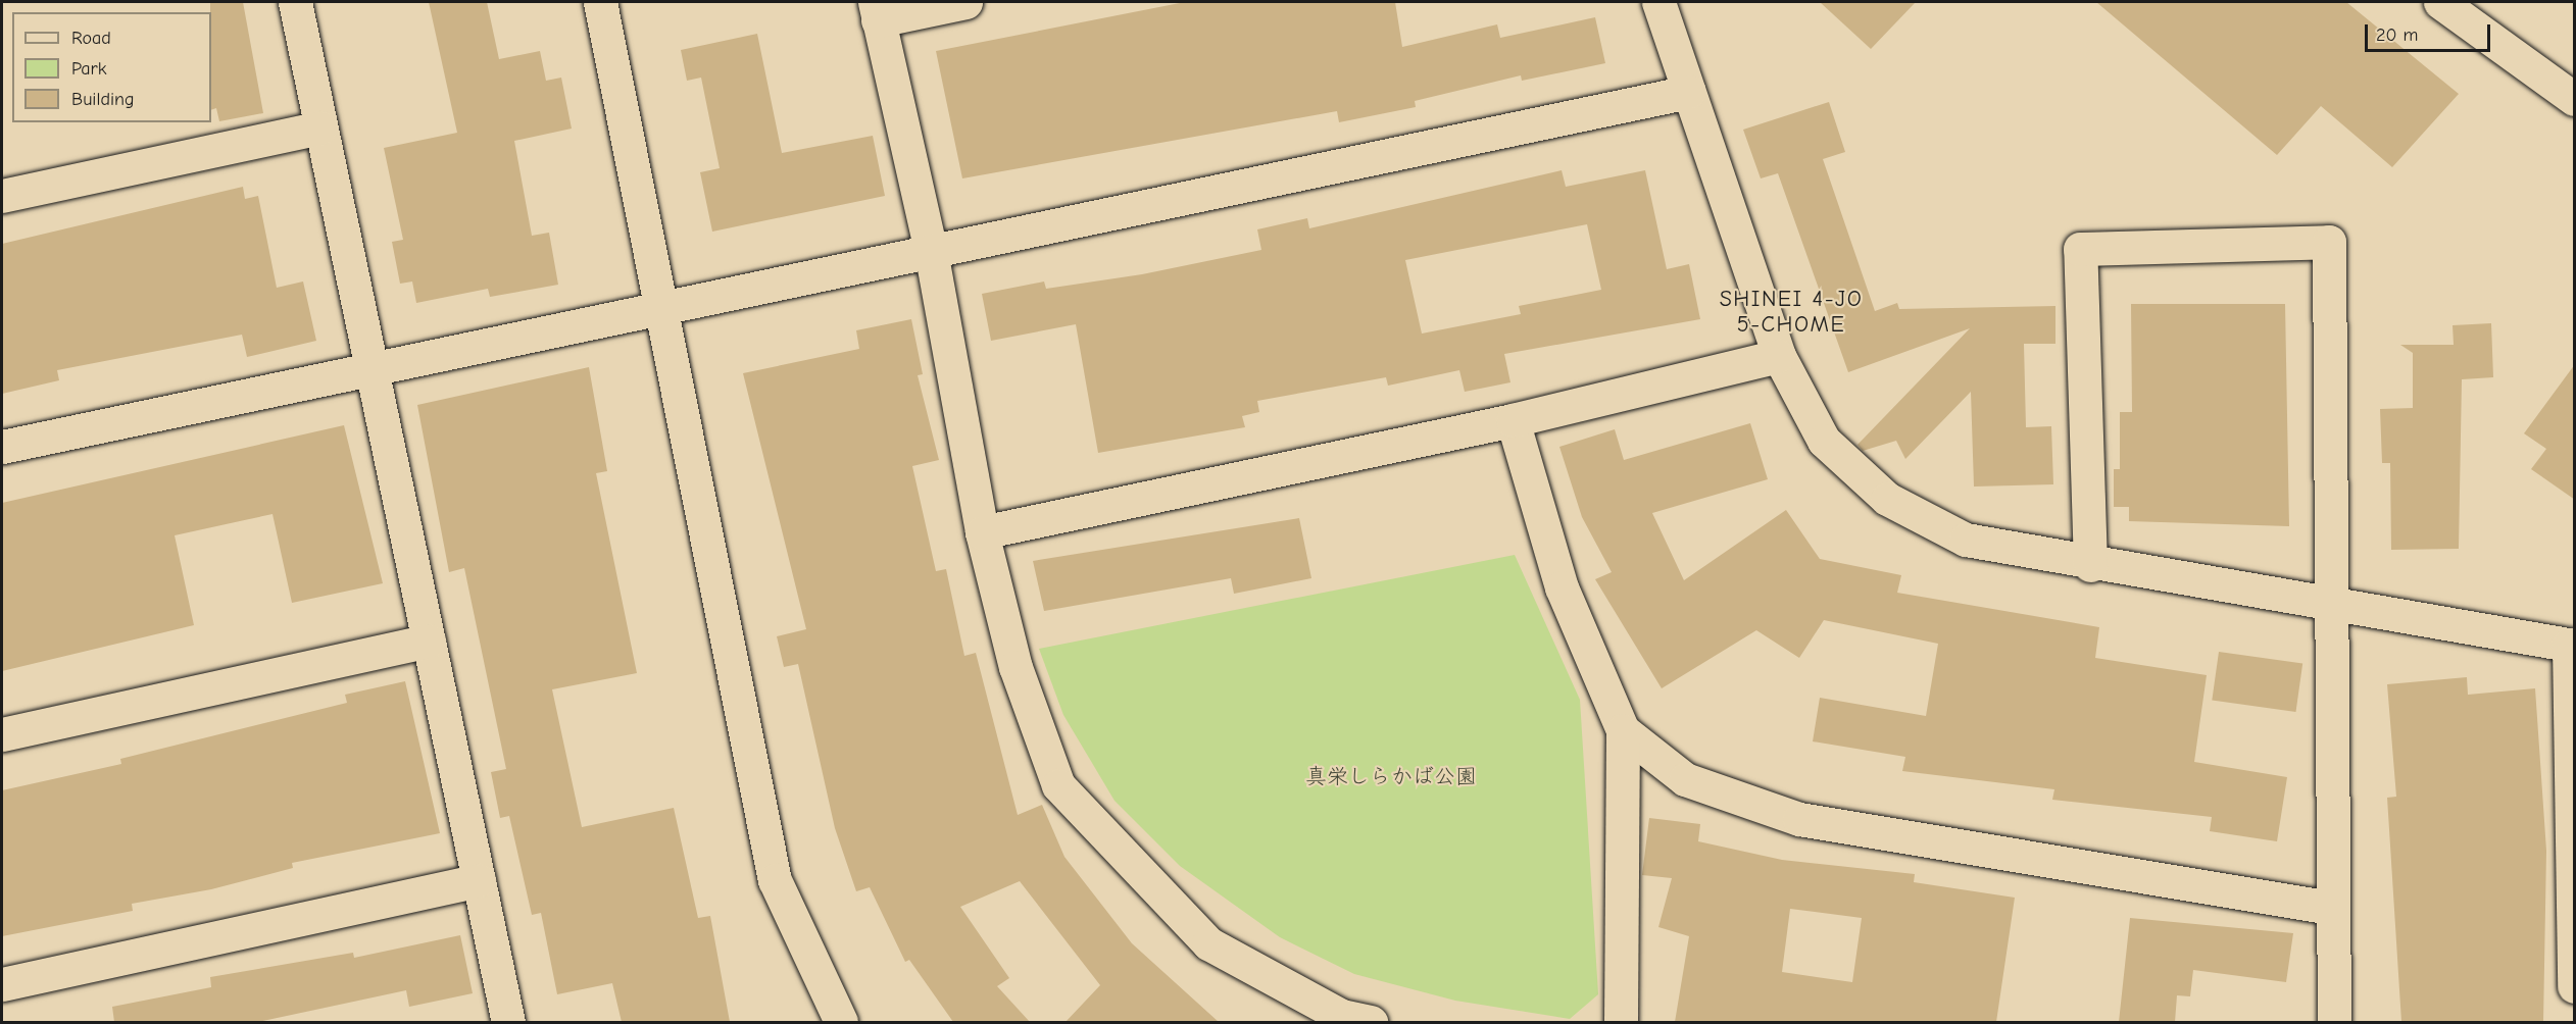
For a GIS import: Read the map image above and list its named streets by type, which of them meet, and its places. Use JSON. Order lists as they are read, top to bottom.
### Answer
{
  "districts": ["SHINEI 4-JO 5-CHOME"],
  "parks": ["真栄しらかば公園"],
  "legend": ["Road", "Park", "Building"],
  "scale_bar": "20 m"
}
